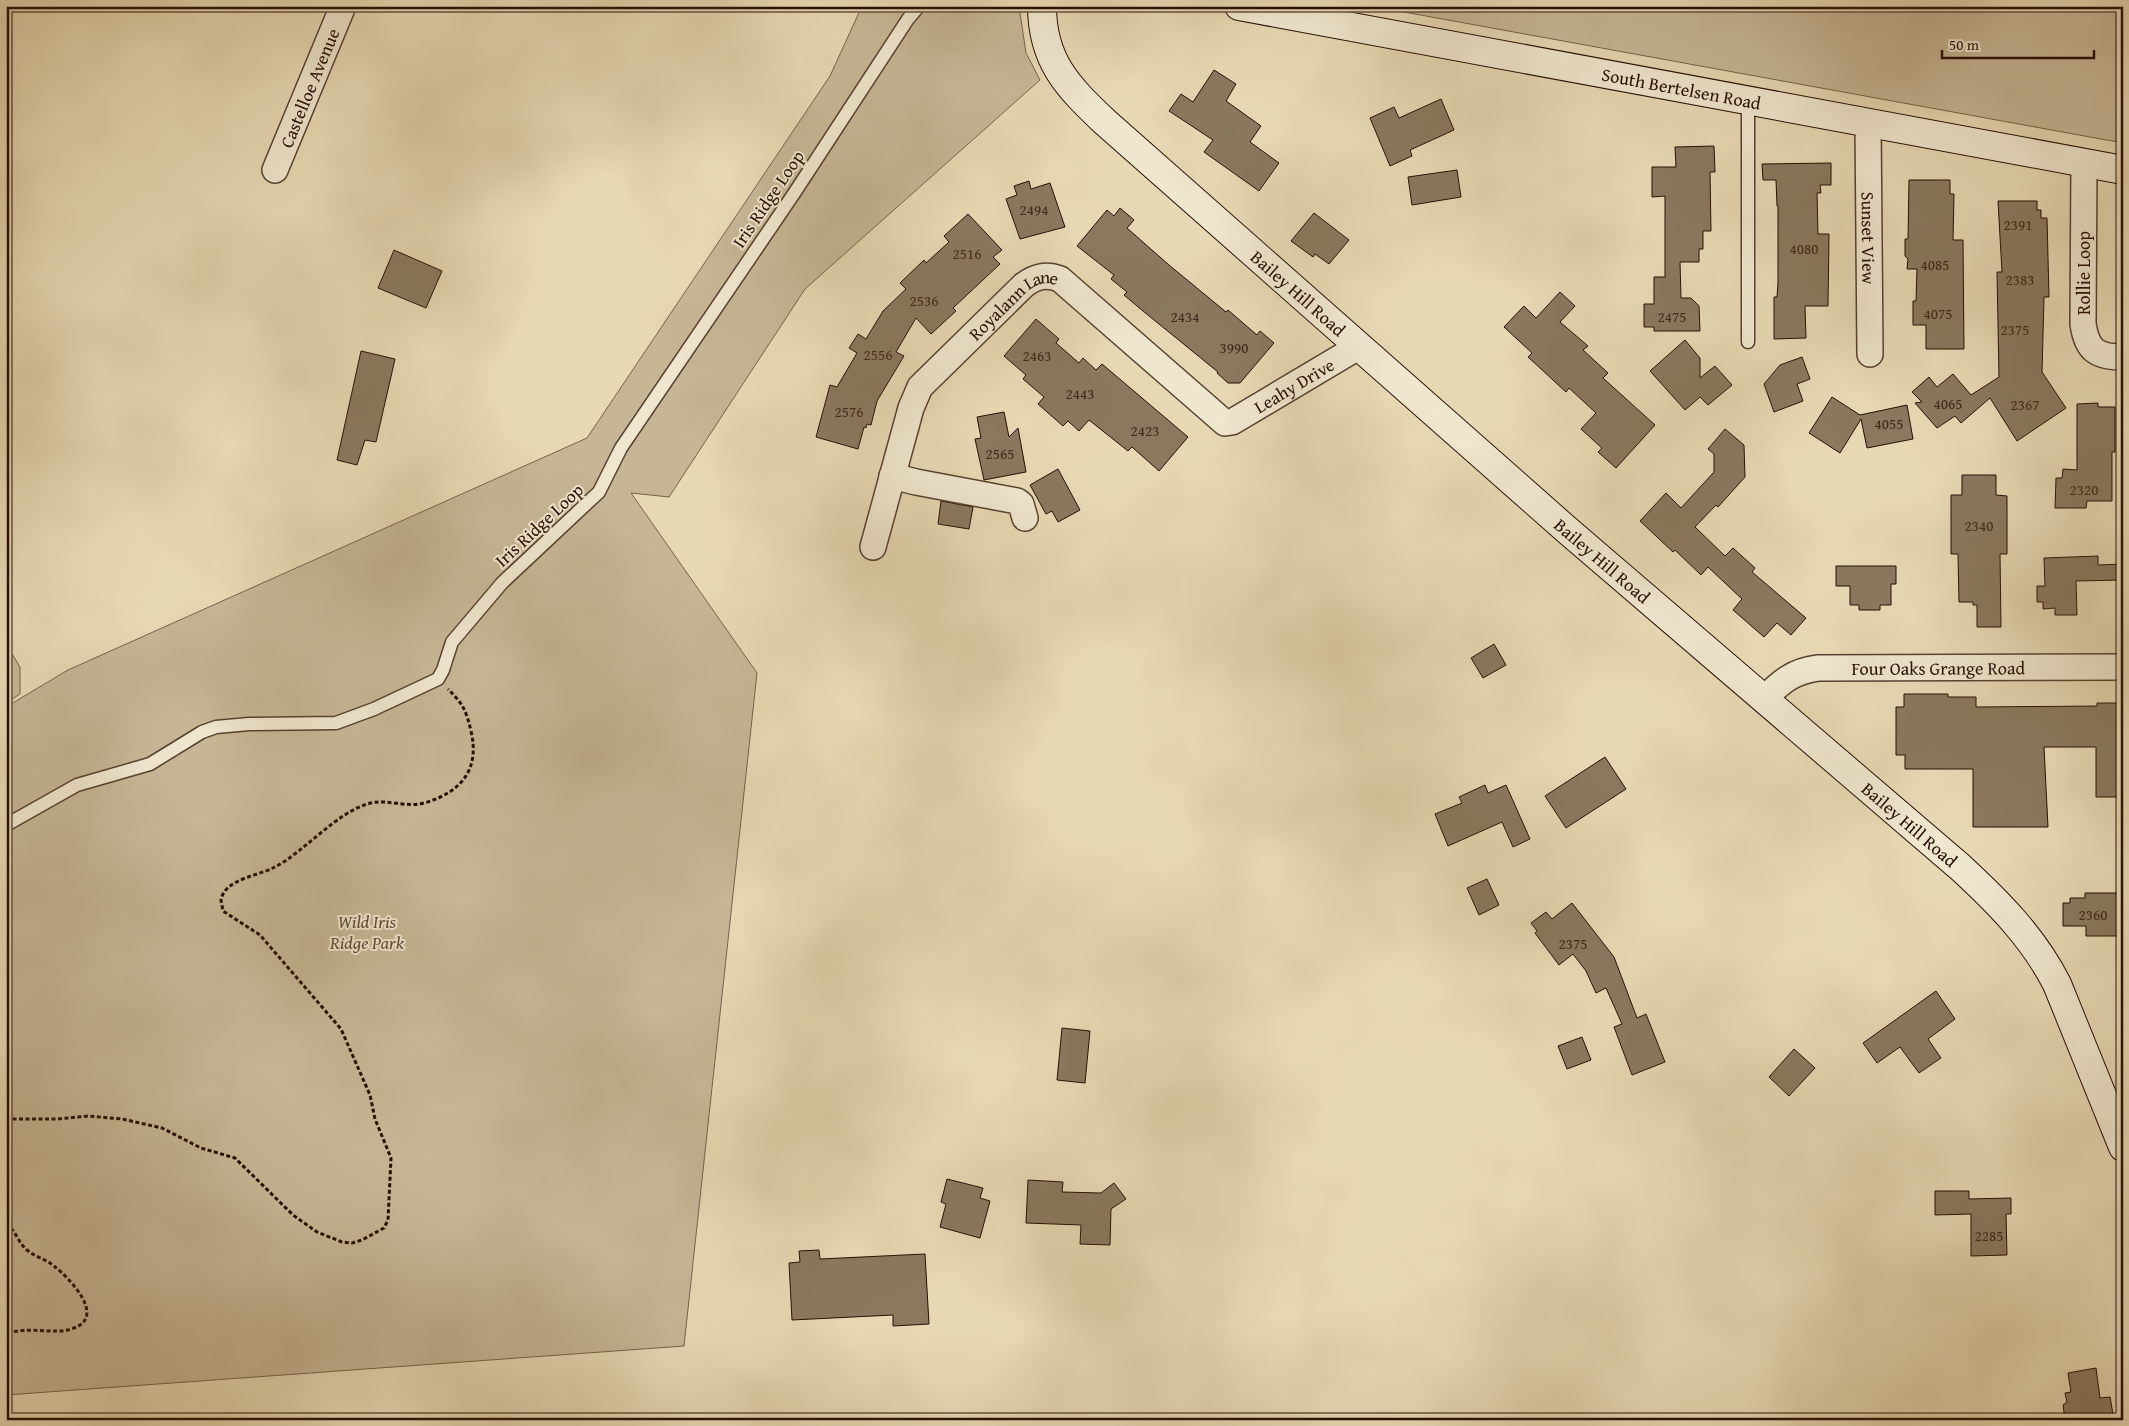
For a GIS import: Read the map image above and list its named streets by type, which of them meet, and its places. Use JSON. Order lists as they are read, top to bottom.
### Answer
{
  "streets": {
    "main road": ["South Bertelsen Road", "Bailey Hill Road"],
    "street": [
      "Castelloe Avenue",
      "Sunset View",
      "Rollie Loop",
      "Royalann Lane",
      "Leahy Drive",
      "Four Oaks Grange Road"
    ],
    "lane": ["Iris Ridge Loop"]
  },
  "crossings": [
    ["South Bertelsen Road", "Sunset View"],
    ["South Bertelsen Road", "Rollie Loop"],
    ["Bailey Hill Road", "Leahy Drive"],
    ["Bailey Hill Road", "Four Oaks Grange Road"],
    ["Royalann Lane", "Leahy Drive"]
  ],
  "parks": ["Wild Iris Ridge Park"],
  "house_numbers": [
    "2494",
    "2391",
    "4080",
    "2516",
    "4085",
    "2383",
    "2536",
    "4075",
    "2434",
    "2475",
    "2375",
    "3990",
    "2556",
    "2463",
    "2443",
    "4065",
    "2367",
    "2576",
    "4055",
    "2423",
    "2565",
    "2320",
    "2340",
    "2360",
    "2375",
    "2285"
  ],
  "scale_bar": "50 m"
}
